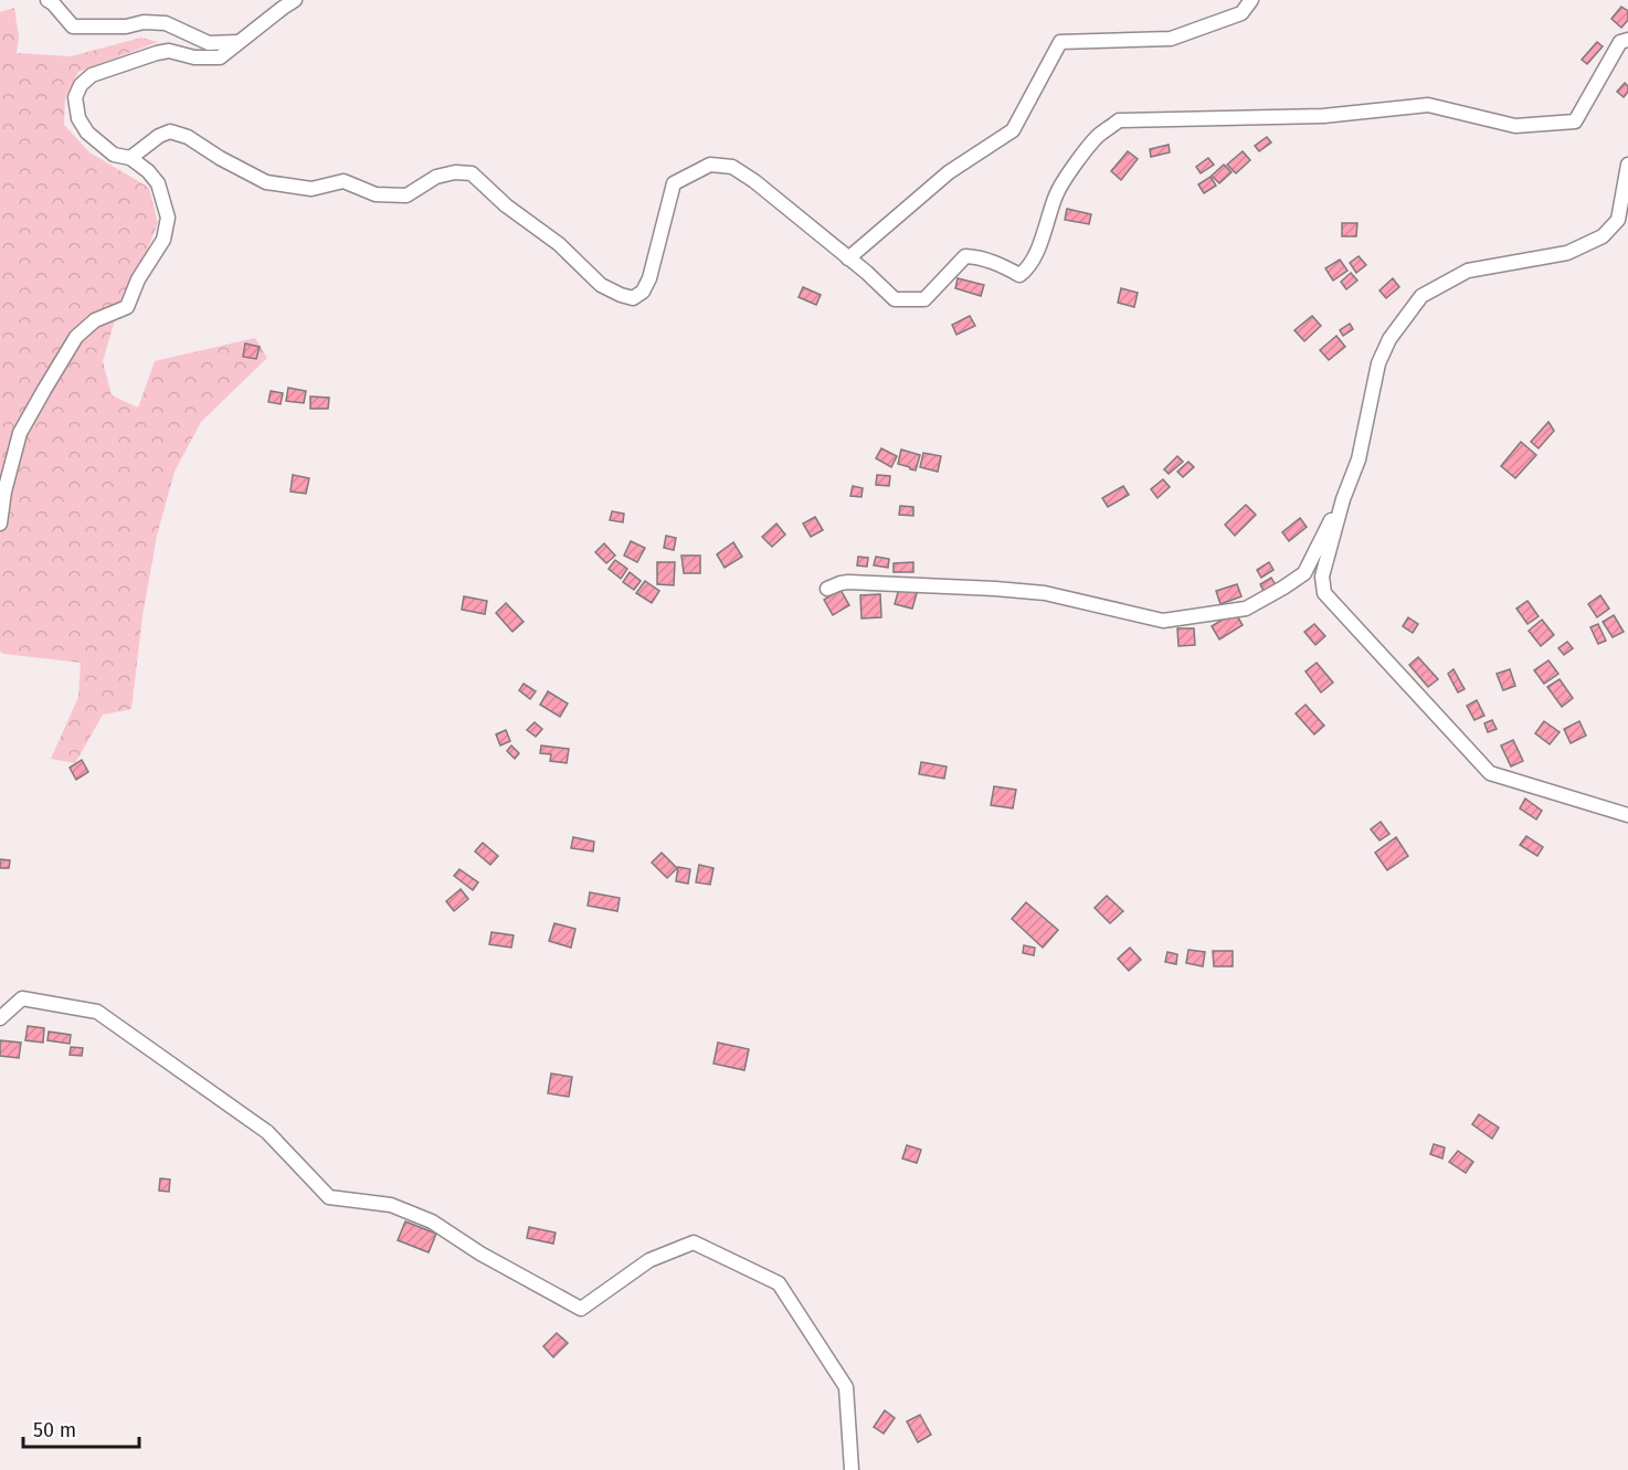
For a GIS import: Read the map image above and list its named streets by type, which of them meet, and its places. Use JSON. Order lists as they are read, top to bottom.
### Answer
{
  "scale_bar": "50 m"
}
